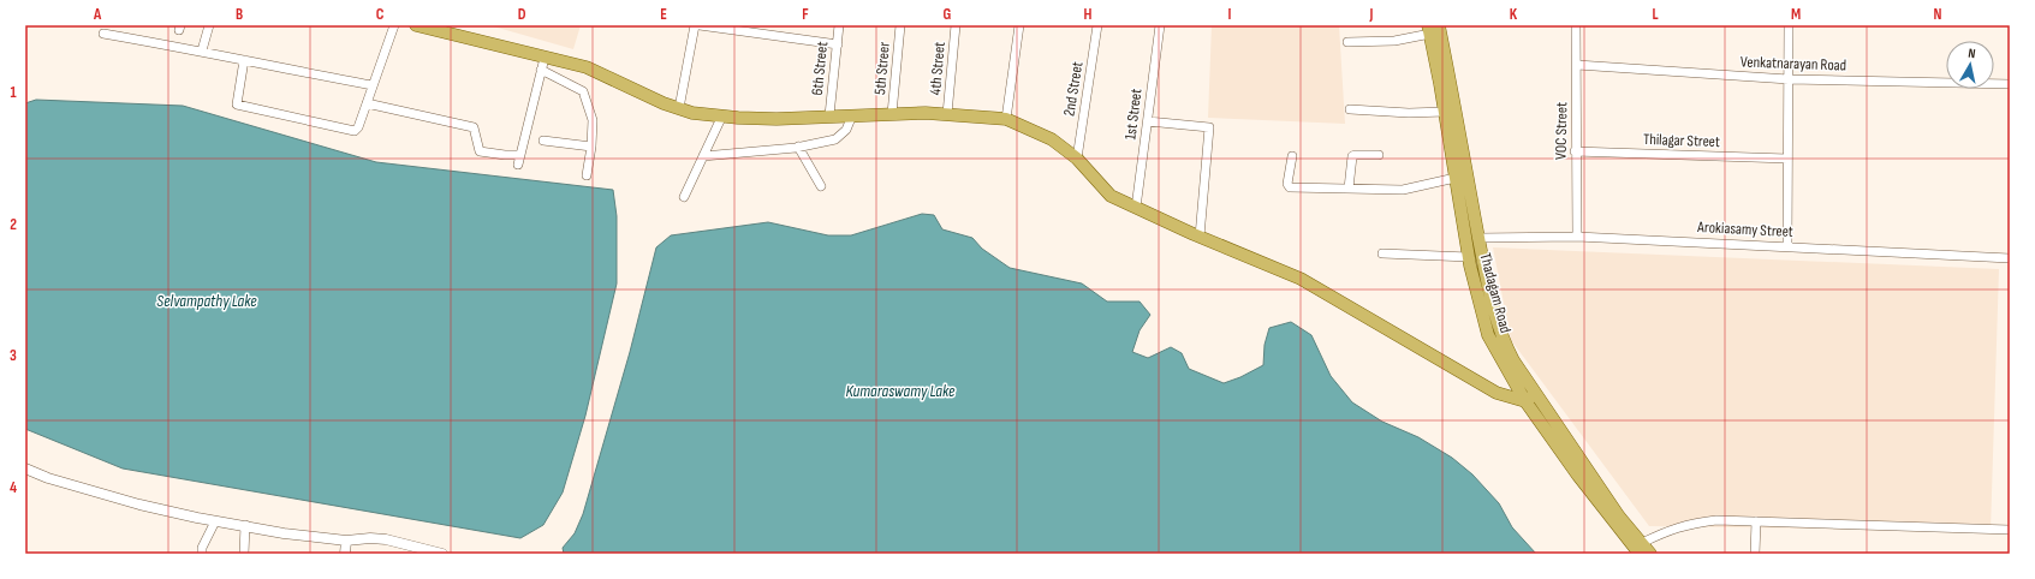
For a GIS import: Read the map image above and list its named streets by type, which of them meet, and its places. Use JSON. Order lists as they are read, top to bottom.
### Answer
{
  "streets": {
    "main road": ["Thadagam Road"],
    "street": [
      "Venkatnarayan Road",
      "6th Street",
      "5th Streer",
      "4th Street",
      "2nd Street",
      "1st Street",
      "VOC Street",
      "Thilagar Street",
      "Arokiasamy Street"
    ]
  },
  "crossings": [
    ["Venkatnarayan Road", "VOC Street"],
    ["VOC Street", "Thilagar Street"],
    ["VOC Street", "Arokiasamy Street"],
    ["Arokiasamy Street", "Thadagam Road"]
  ],
  "water": ["Selvampathy Lake", "Kumaraswamy Lake"],
  "north": "top",
  "grid": {
    "columns": [
      "A",
      "B",
      "C",
      "D",
      "E",
      "F",
      "G",
      "H",
      "I",
      "J",
      "K",
      "L",
      "M",
      "N"
    ],
    "rows": [
      "1",
      "2",
      "3",
      "4"
    ]
  }
}
